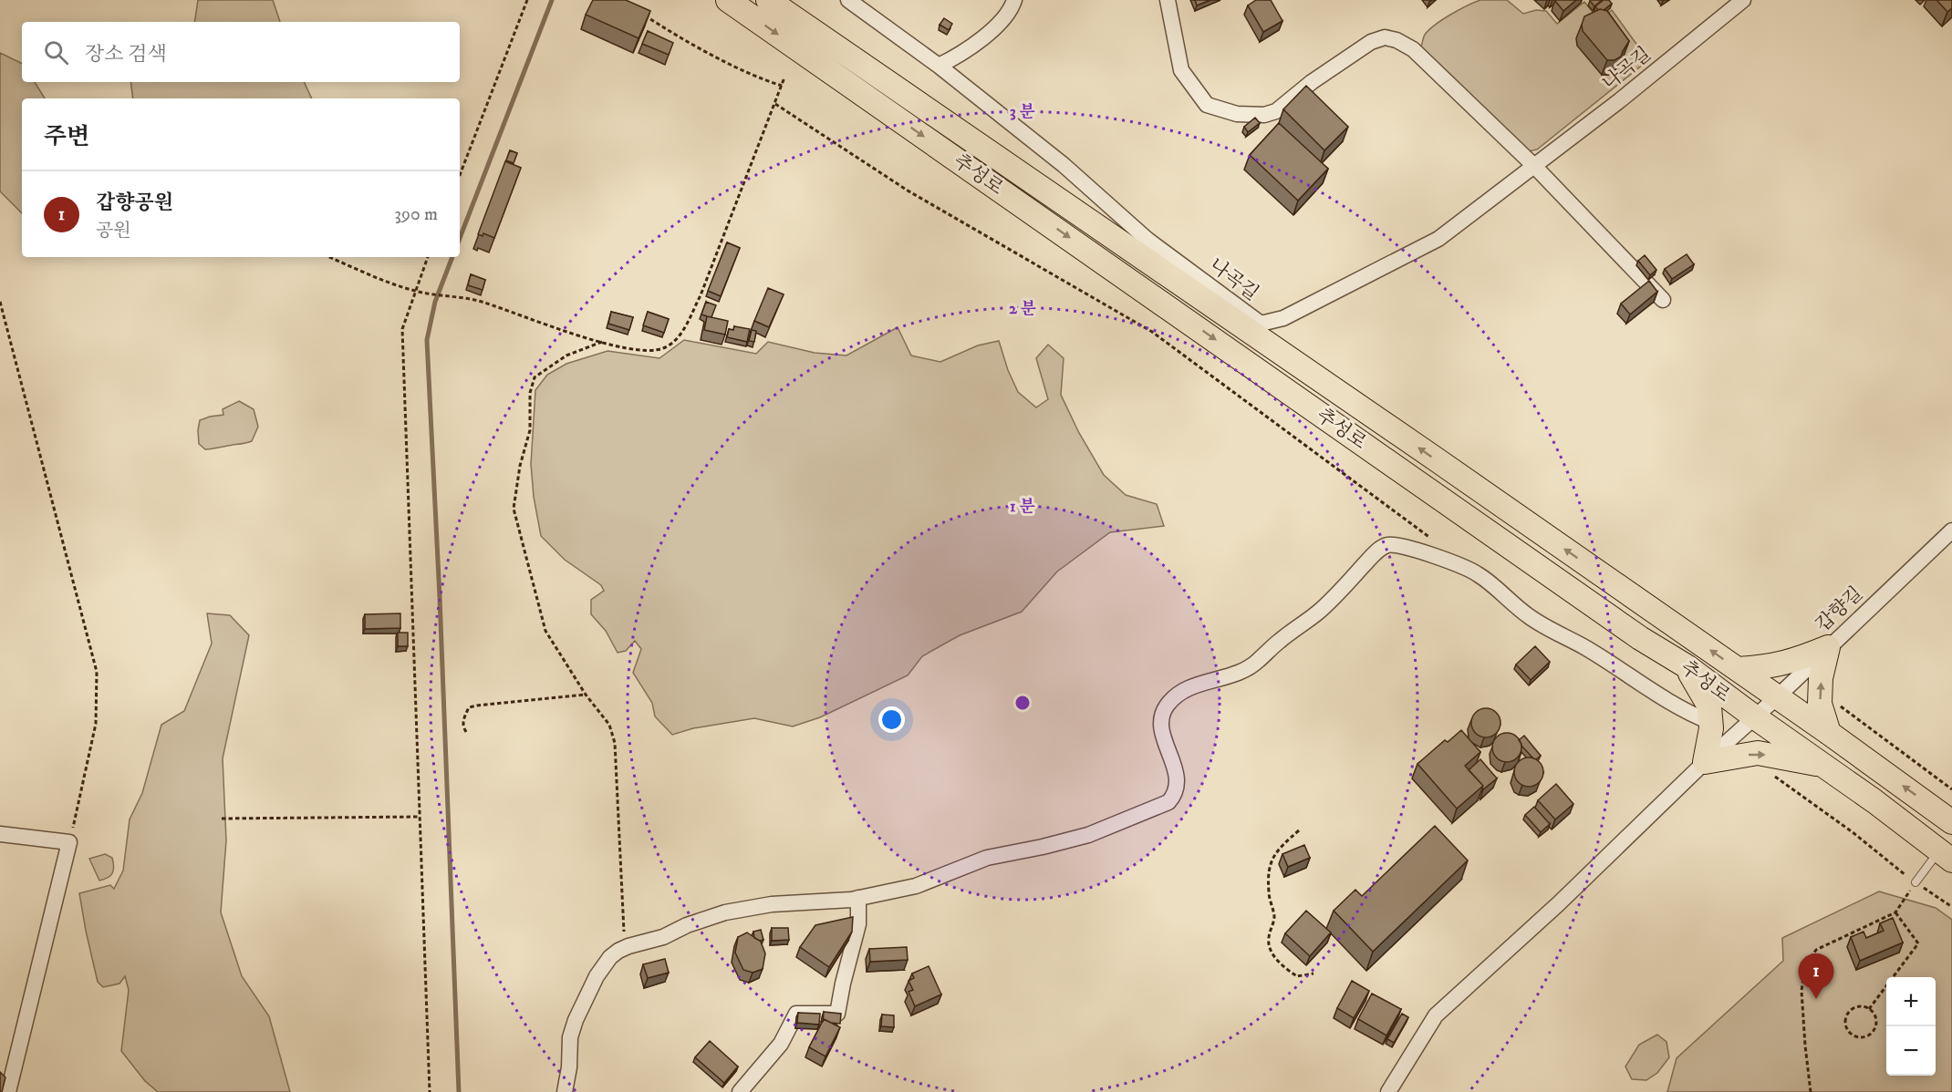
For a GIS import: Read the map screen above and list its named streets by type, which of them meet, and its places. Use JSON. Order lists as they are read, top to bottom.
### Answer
{
  "streets": {
    "main road": ["추성로"],
    "street": ["나곡길", "갑향길"]
  },
  "crossings": [
    ["추성로", "갑향길"]
  ],
  "page": {
    "search": "장소 검색",
    "heading": "주변",
    "list": [
      {
        "mark": "1",
        "name": "갑향공원",
        "note": "공원",
        "value": "390 m"
      }
    ],
    "pins": "1",
    "map_buttons": ["+", "−"]
  },
  "rings": ["3 분", "2 분", "1 분"]
}
